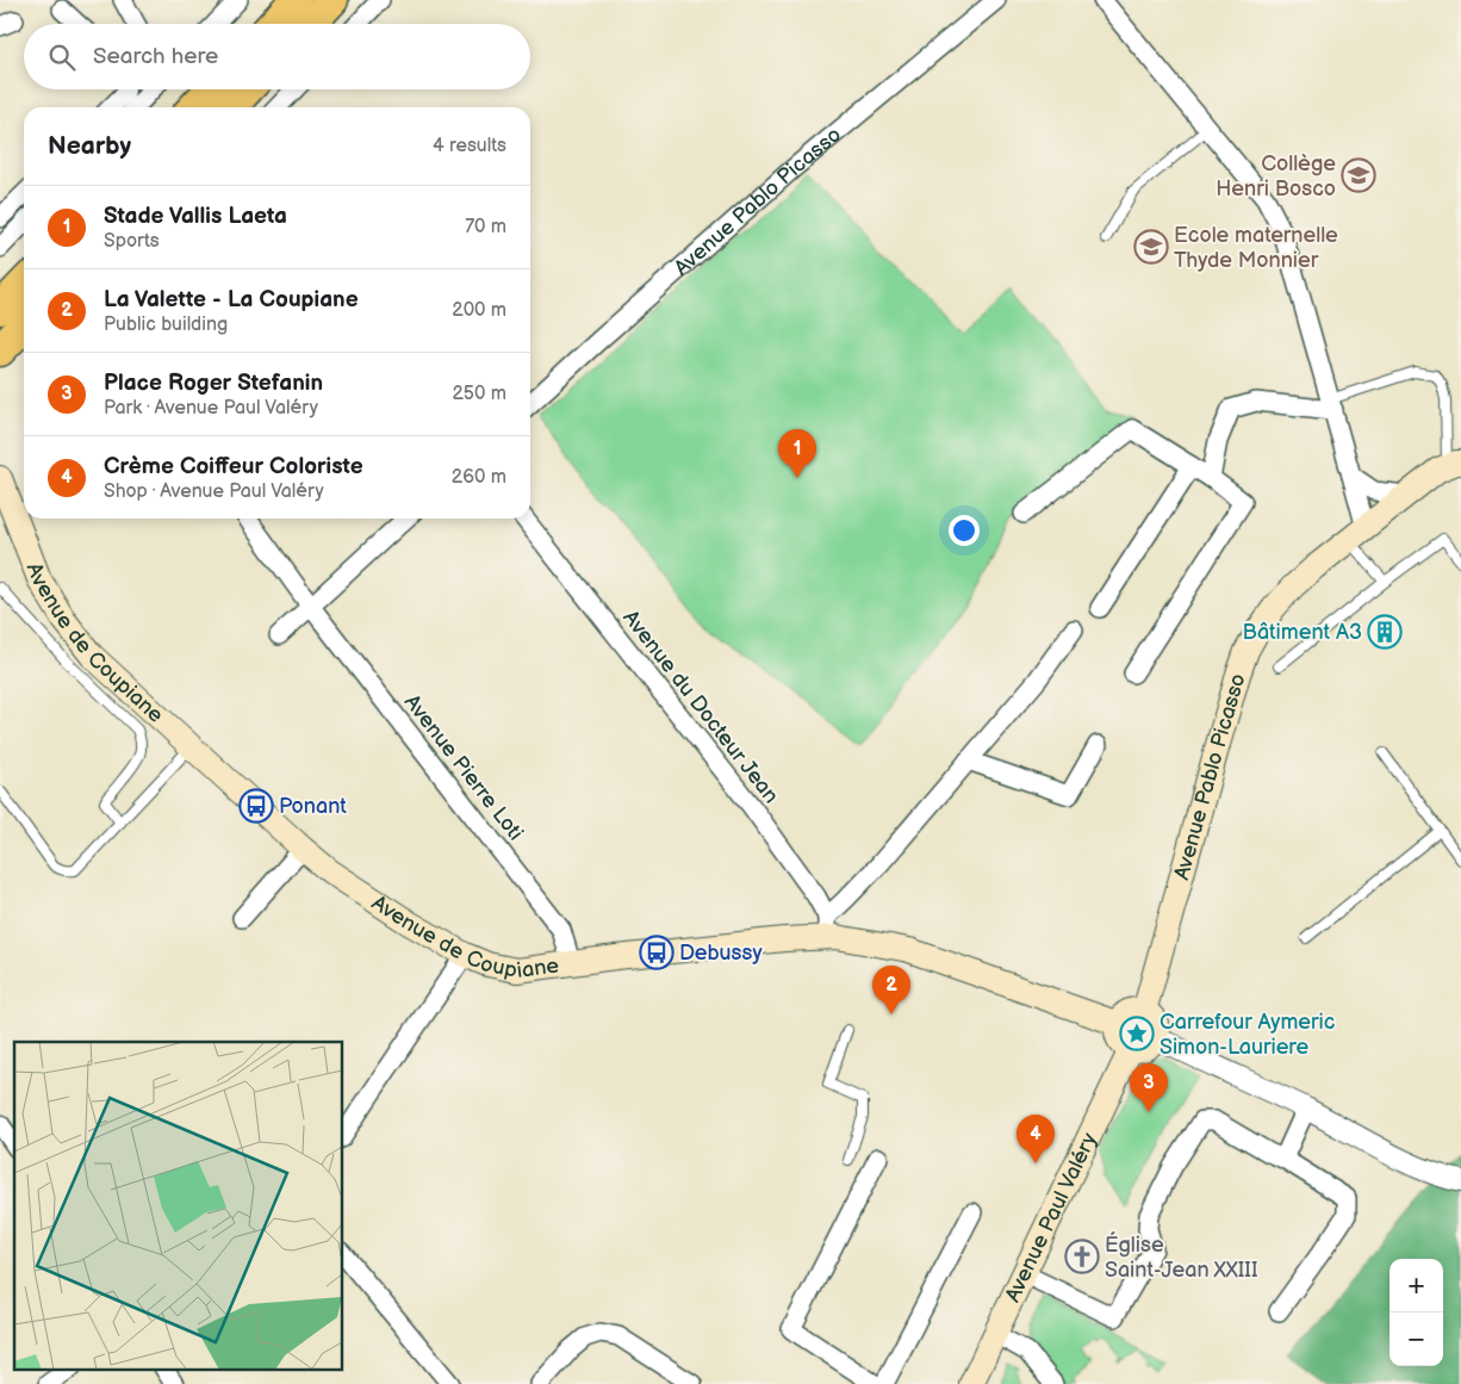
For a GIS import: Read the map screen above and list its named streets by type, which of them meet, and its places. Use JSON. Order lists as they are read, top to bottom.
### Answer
{
  "streets": {
    "main road": ["Avenue Pablo Picasso", "Avenue de Coupiane", "Avenue Paul Valéry"],
    "street": ["Avenue du Docteur Jean", "Avenue Pierre Loti"]
  },
  "crossings": [
    ["Avenue Pablo Picasso", "Avenue de Coupiane"],
    ["Avenue Pablo Picasso", "Avenue Paul Valéry"],
    ["Avenue de Coupiane", "Avenue du Docteur Jean"],
    ["Avenue de Coupiane", "Avenue Pierre Loti"],
    ["Avenue de Coupiane", "Avenue Paul Valéry"]
  ],
  "places": {
    "school or university": ["Collège Henri Bosco", "Ecole maternelle Thyde Monnier"],
    "building": ["Bâtiment A3"],
    "bus stop": ["Ponant", "Debussy"],
    "place": ["Carrefour Aymeric Simon-Lauriere"],
    "church": ["Église Saint-Jean XXIII"]
  },
  "page": {
    "search": "Search here",
    "heading": ["Nearby", "4 results"],
    "list": [
      {
        "mark": "1",
        "name": "Stade Vallis Laeta",
        "note": "Sports",
        "value": "70 m"
      },
      {
        "mark": "2",
        "name": "La Valette - La Coupiane",
        "note": "Public building",
        "value": "200 m"
      },
      {
        "mark": "3",
        "name": "Place Roger Stefanin",
        "note": "Park · Avenue Paul Valéry",
        "value": "250 m"
      },
      {
        "mark": "4",
        "name": "Crème Coiffeur Coloriste",
        "note": "Shop · Avenue Paul Valéry",
        "value": "260 m"
      }
    ],
    "pins": [
      "1",
      "2",
      "3",
      "4"
    ],
    "map_buttons": ["+", "−"]
  }
}
